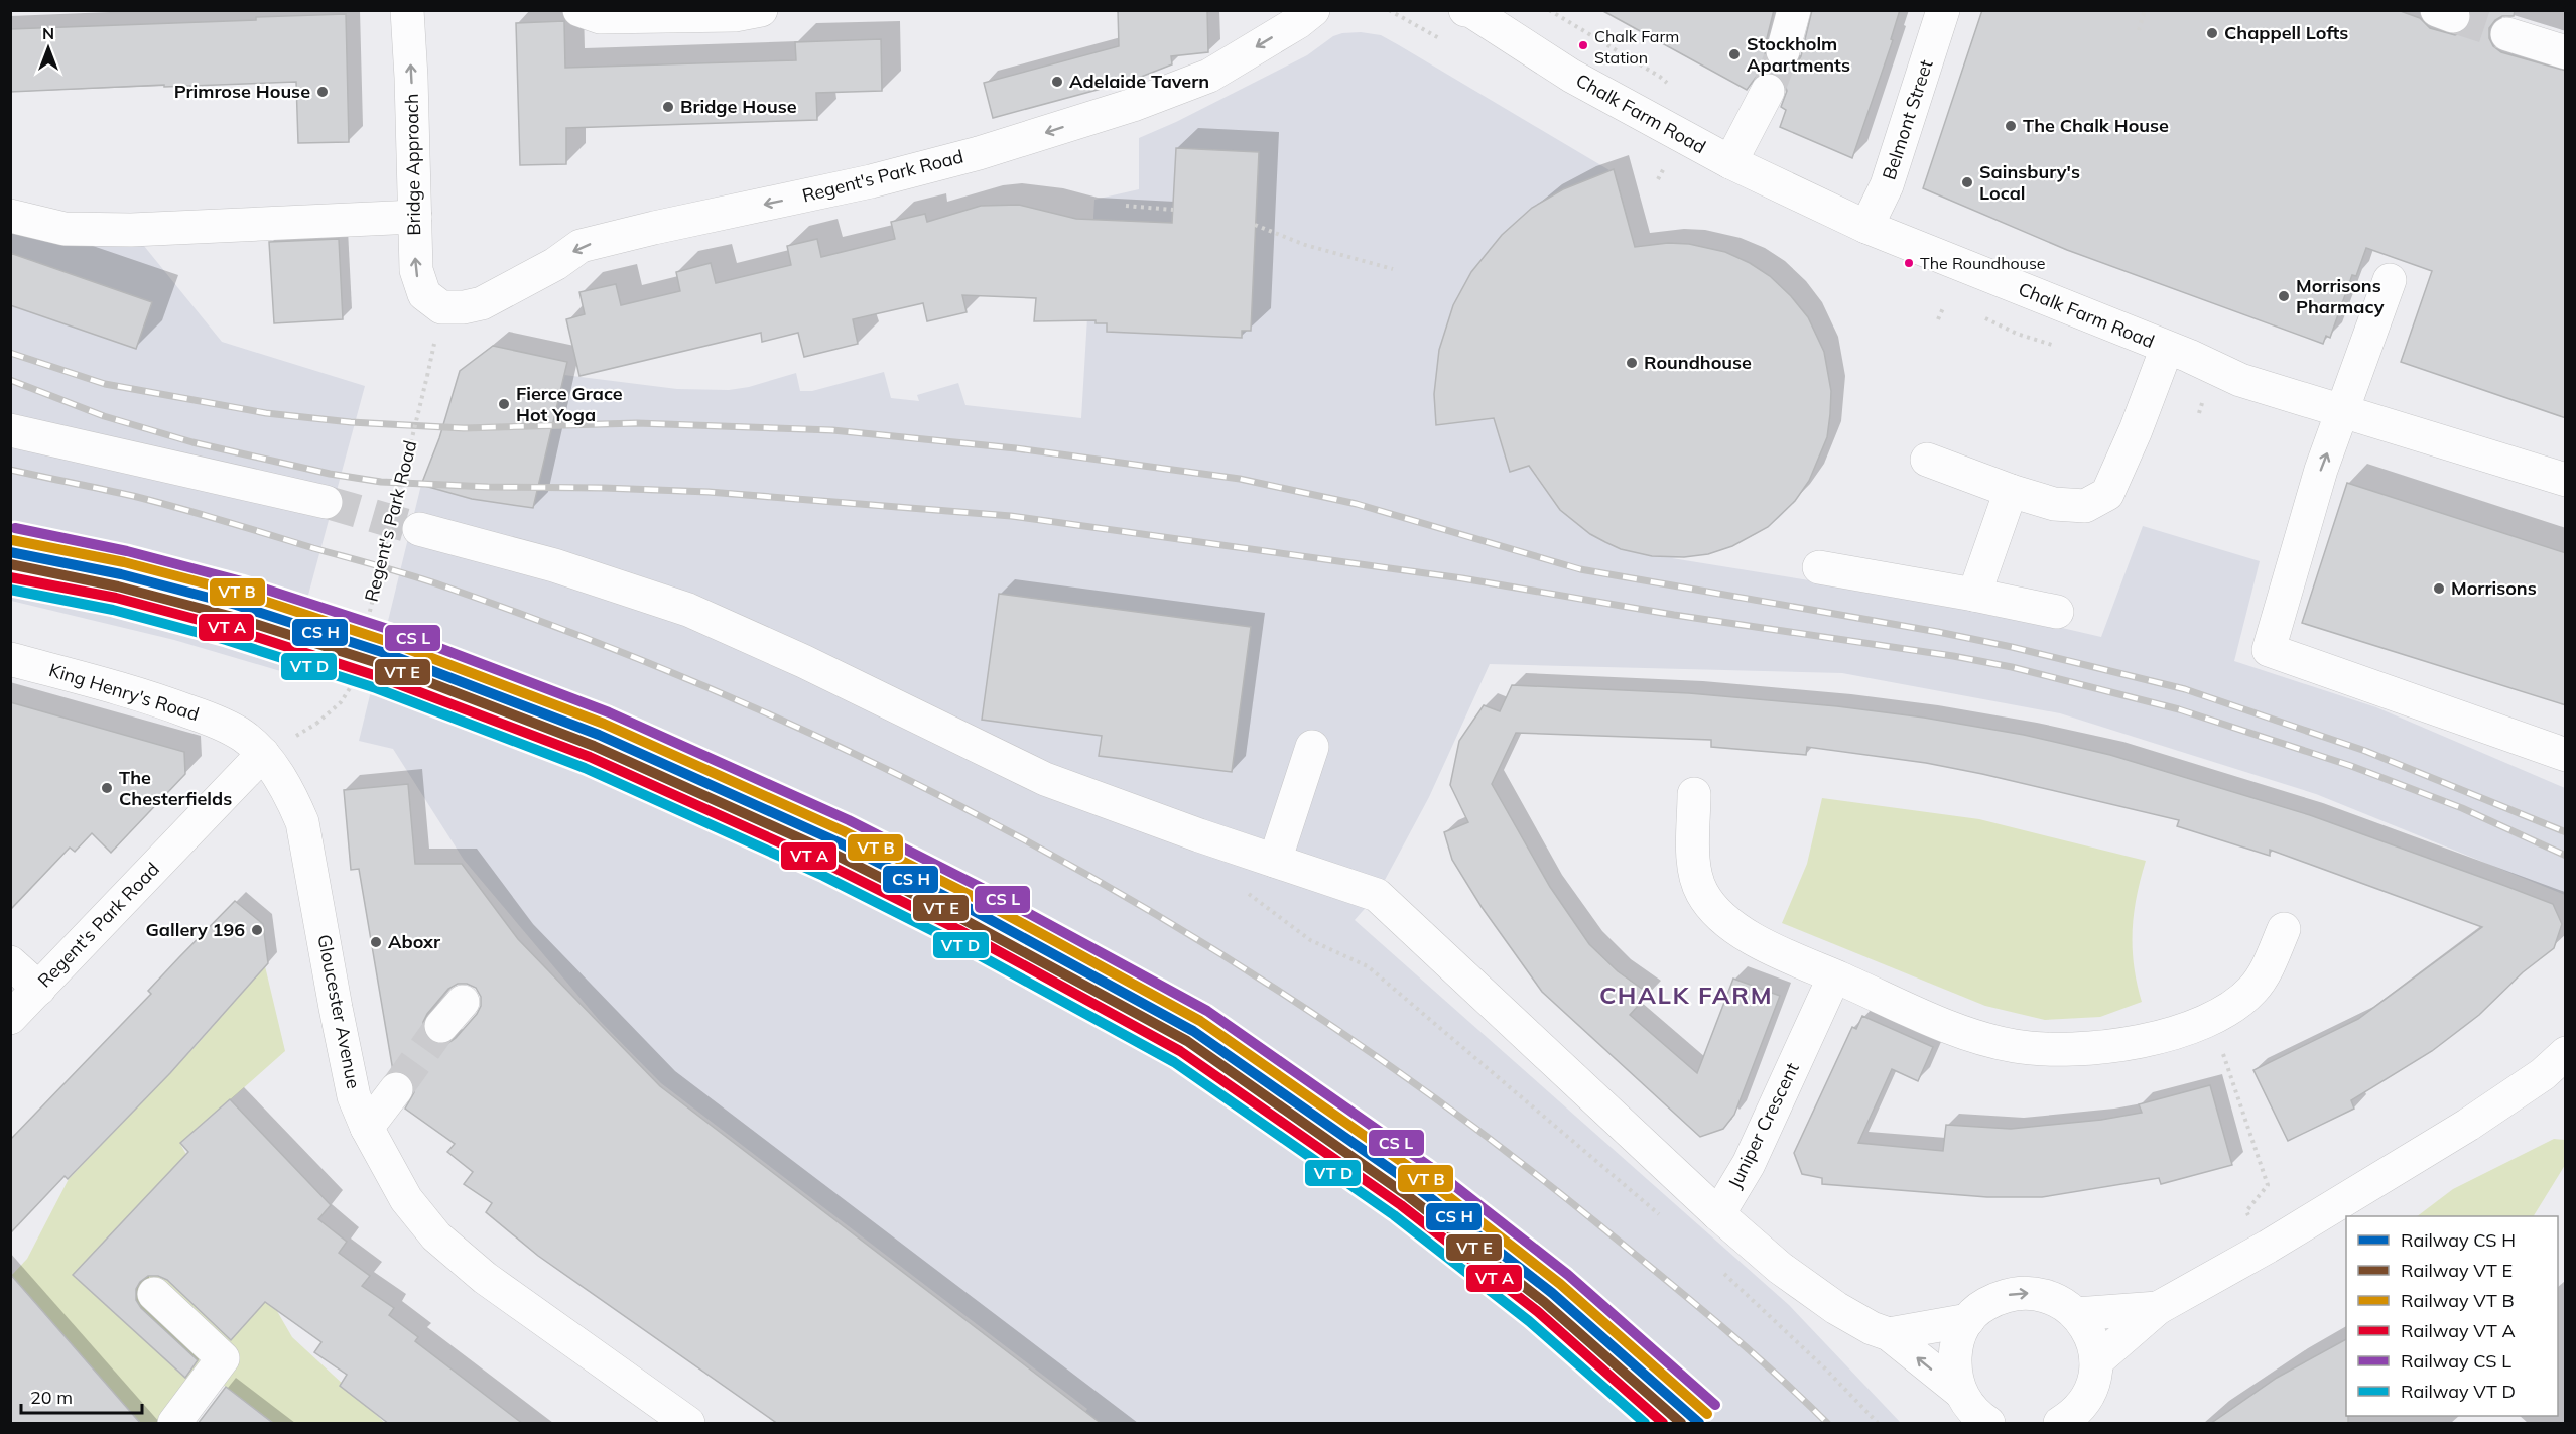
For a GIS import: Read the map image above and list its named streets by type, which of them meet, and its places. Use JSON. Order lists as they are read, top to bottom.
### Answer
{
  "streets": {
    "street": [
      "Chalk Farm Road",
      "Belmont Street",
      "Bridge Approach",
      "Regent's Park Road",
      "King Henry's Road",
      "Gloucester Avenue",
      "Juniper Crescent"
    ]
  },
  "crossings": [
    ["Chalk Farm Road", "Belmont Street"],
    ["Bridge Approach", "Regent's Park Road"],
    ["Regent's Park Road", "King Henry's Road"],
    ["Regent's Park Road", "Gloucester Avenue"],
    ["King Henry's Road", "Gloucester Avenue"]
  ],
  "one_way": ["Bridge Approach", "Regent's Park Road"],
  "districts": ["CHALK FARM"],
  "places": [
    "Chappell Lofts",
    "Chalk Farm Station",
    "Stockholm Apartments",
    "Adelaide Tavern",
    "Primrose House",
    "Bridge House",
    "The Chalk House",
    "Sainsbury's Local",
    "The Roundhouse",
    "Morrisons Pharmacy",
    "Roundhouse",
    "Fierce Grace Hot Yoga",
    "Morrisons",
    "The Chesterfields",
    "Gallery 196",
    "Aboxr"
  ],
  "legend": [
    "Railway CS H",
    "Railway VT E",
    "Railway VT B",
    "Railway VT A",
    "Railway CS L",
    "Railway VT D"
  ],
  "scale_bar": "20 m",
  "north": "top"
}
